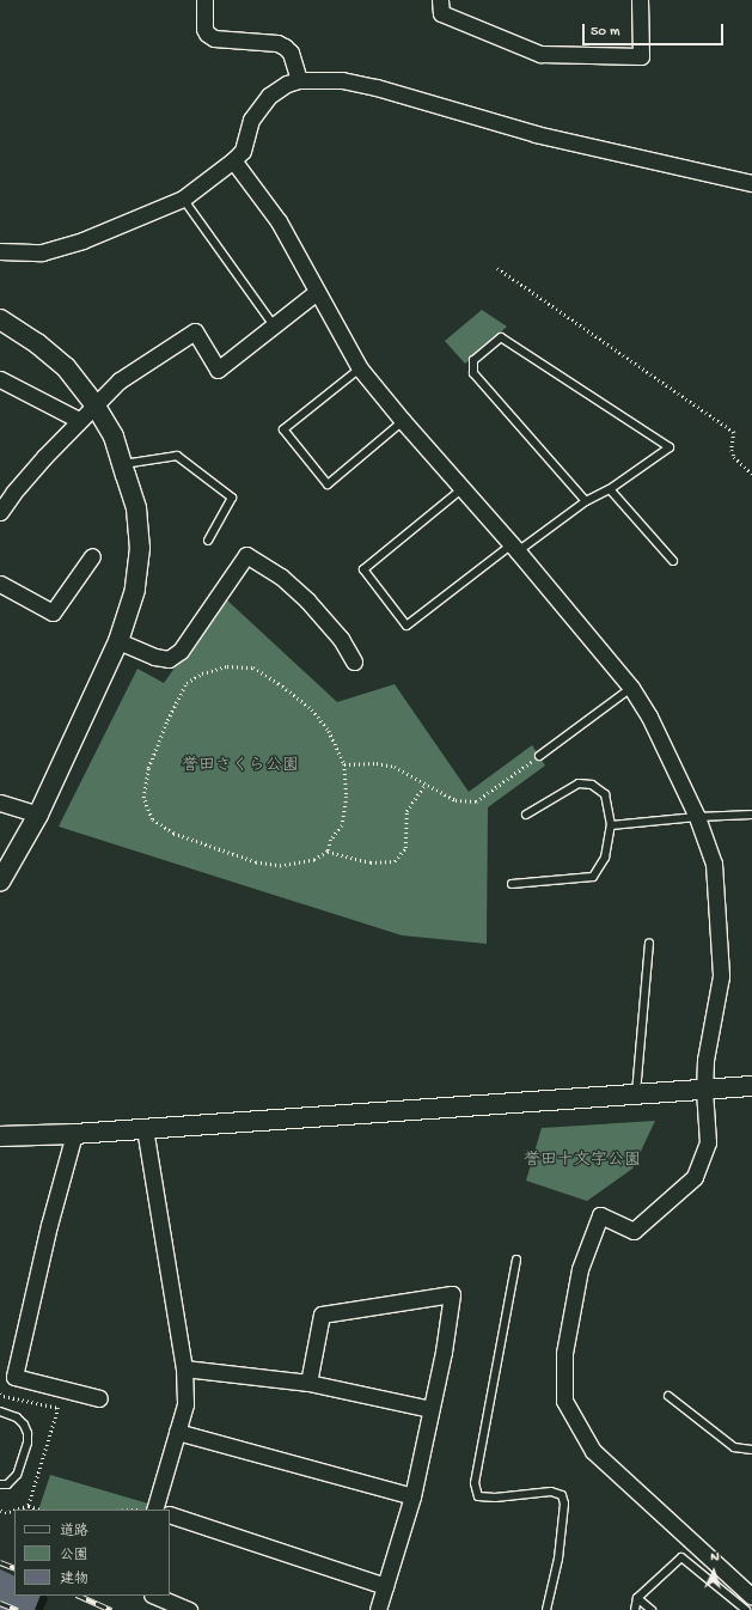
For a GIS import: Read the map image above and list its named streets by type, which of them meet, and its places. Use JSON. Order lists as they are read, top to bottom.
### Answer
{
  "parks": ["誉田さくら公園", "誉田十文字公園"],
  "legend": ["道路", "公園", "建物"],
  "scale_bar": "50 m",
  "north": "top"
}
